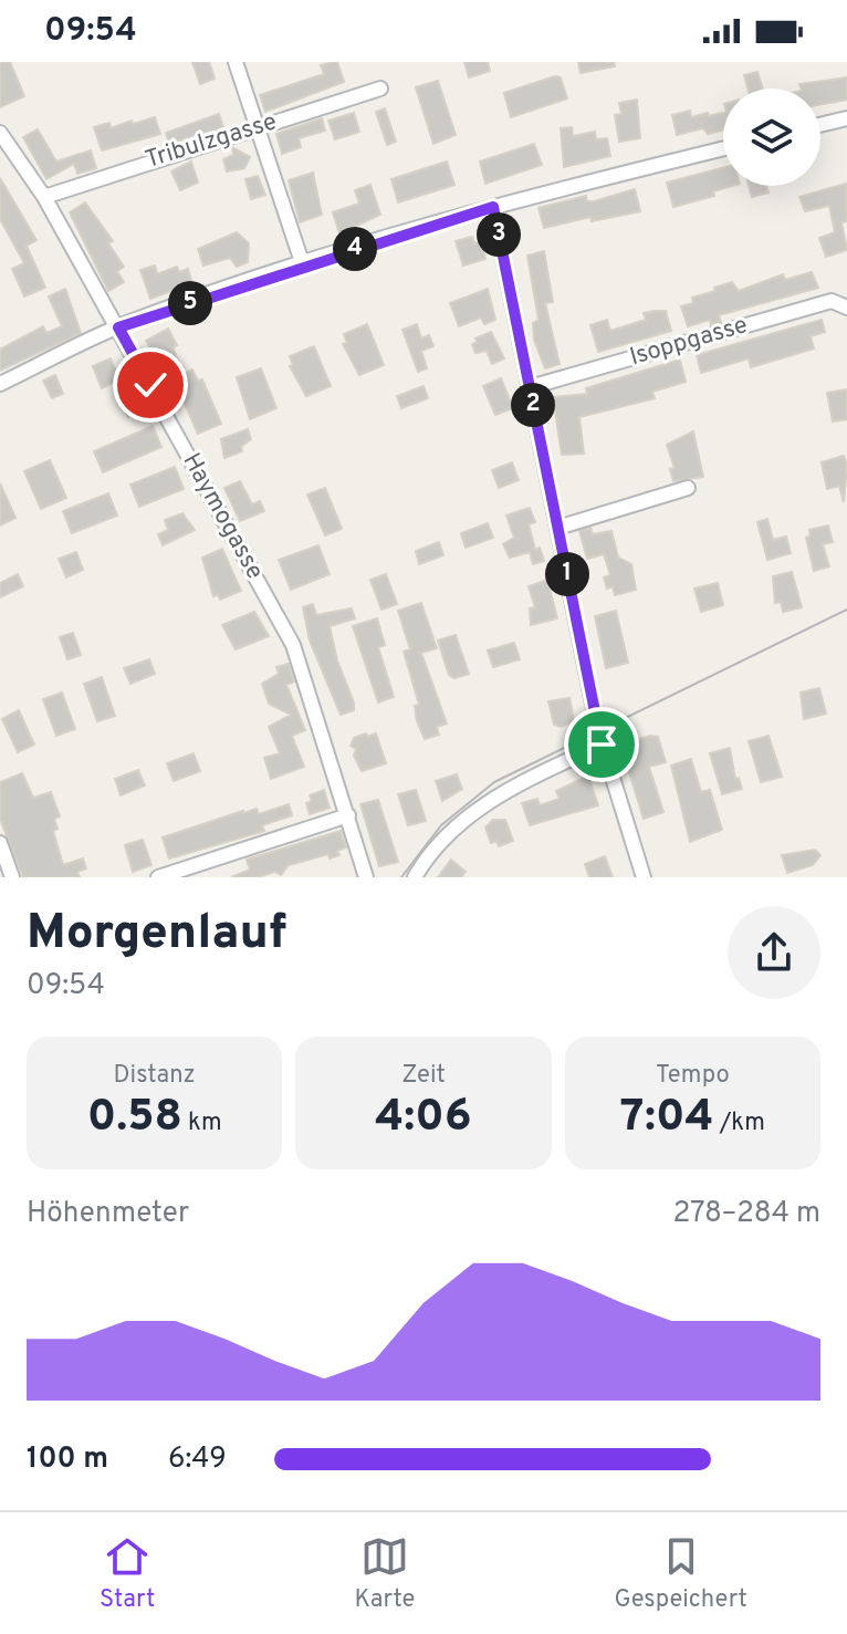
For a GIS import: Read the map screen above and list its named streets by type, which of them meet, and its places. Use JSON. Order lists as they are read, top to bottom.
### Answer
{
  "streets": {
    "street": ["Tribulzgasse", "Isoppgasse", "Haymogasse"]
  },
  "crossings": [
    ["Tribulzgasse", "Haymogasse"]
  ],
  "page": {
    "status": "09:54",
    "pins": [
      "3",
      "4",
      "5",
      "2",
      "1"
    ],
    "heading": ["Morgenlauf", "09:54"],
    "stats": [
      ["Distanz", "0.58 km"],
      ["Zeit", "4:06"],
      ["Tempo", "7:04 /km"]
    ],
    "chart": ["Höhenmeter", "278–284 m"],
    "list": [
      {
        "name": "100 m",
        "note": "6:49"
      }
    ],
    "tabs": ["Start", "Karte", "Gespeichert"]
  }
}
